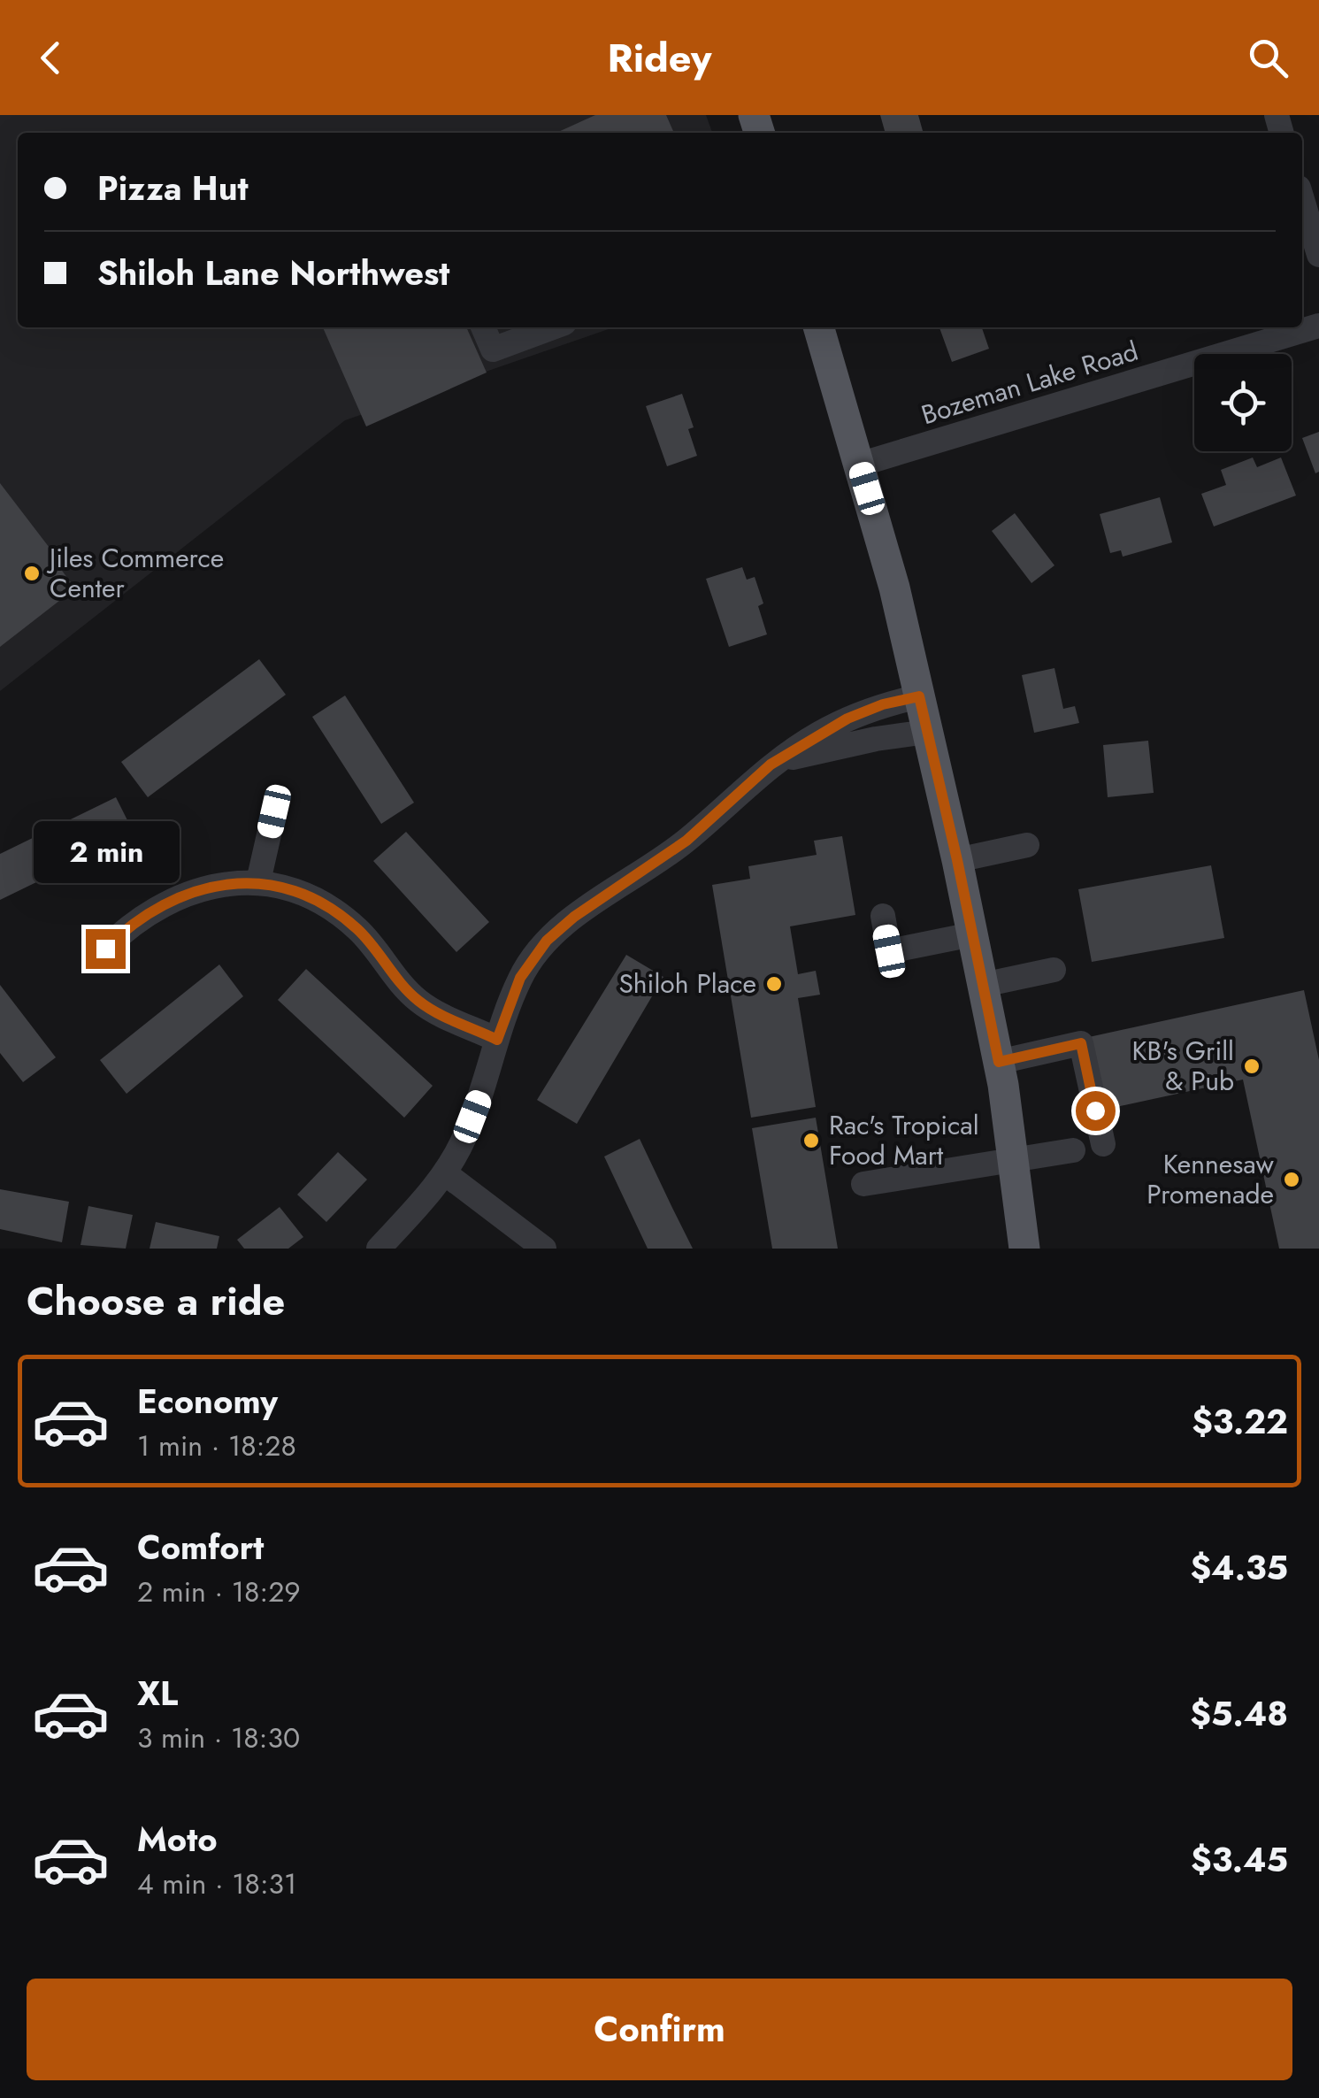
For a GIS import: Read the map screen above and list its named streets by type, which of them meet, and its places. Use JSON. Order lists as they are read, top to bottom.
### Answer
{
  "streets": {
    "street": ["Bozeman Lake Road"]
  },
  "places": [
    "Jiles Commerce Center",
    "Shiloh Place",
    "KB's Grill & Pub",
    "Rac's Tropical Food Mart",
    "Kennesaw Promenade"
  ],
  "page": {
    "header": "Ridey",
    "banner": ["Pizza Hut", "Shiloh Lane Northwest"],
    "bubble": "2 min",
    "heading": "Choose a ride",
    "list": [
      {
        "name": "Economy",
        "note": "1 min · 18:28",
        "value": "$3.22"
      },
      {
        "name": "Comfort",
        "note": "2 min · 18:29",
        "value": "$4.35"
      },
      {
        "name": "XL",
        "note": "3 min · 18:30",
        "value": "$5.48"
      },
      {
        "name": "Moto",
        "note": "4 min · 18:31",
        "value": "$3.45"
      }
    ],
    "buttons": "Confirm"
  }
}
